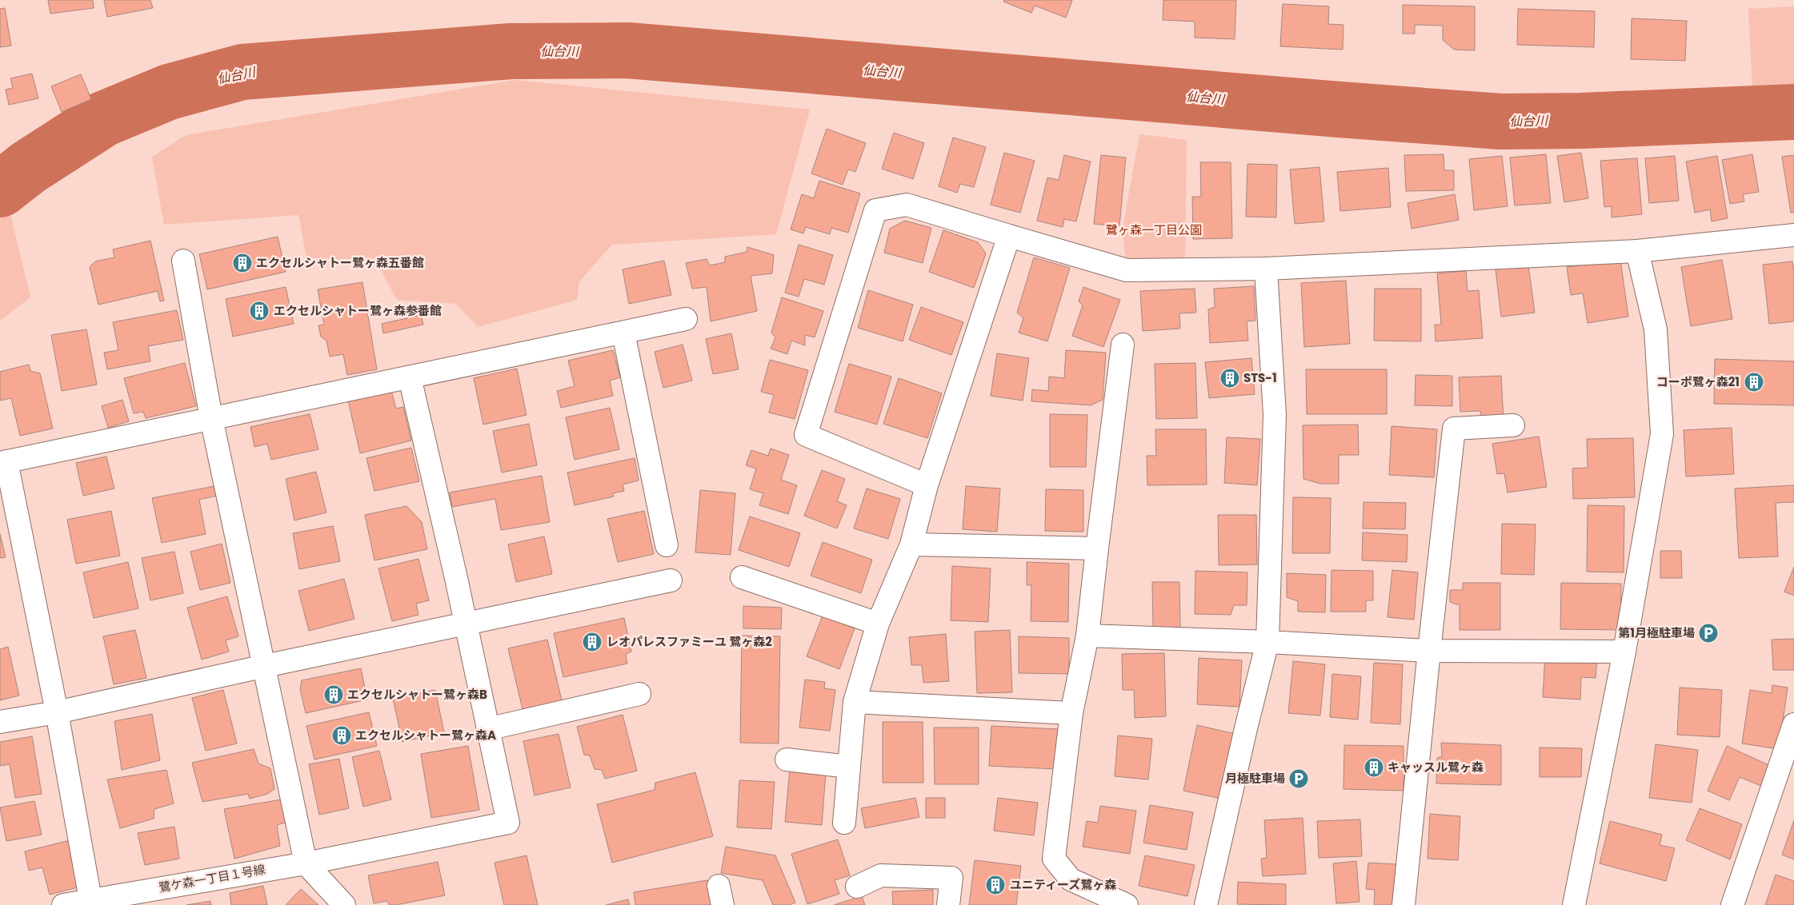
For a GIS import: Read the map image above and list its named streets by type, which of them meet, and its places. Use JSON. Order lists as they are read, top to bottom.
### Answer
{
  "streets": {
    "street": ["鷺ケ森一丁目１号線"]
  },
  "water": ["仙台川"],
  "parks": ["鷺ヶ森一丁目公園"],
  "places": {
    "building": [
      "エクセルシャトー鷺ヶ森五番館",
      "エクセルシャトー鷺ヶ森参番館",
      "STS-1",
      "コーポ鷺ヶ森21",
      "レオパレスファミーユ 鷺ヶ森2",
      "エクセルシャトー鷺ヶ森B",
      "エクセルシャトー鷺ヶ森A",
      "キャッスル鷺ヶ森",
      "ユニティーズ鷺ヶ森"
    ],
    "parking": ["第1月極駐車場", "月極駐車場"]
  }
}
